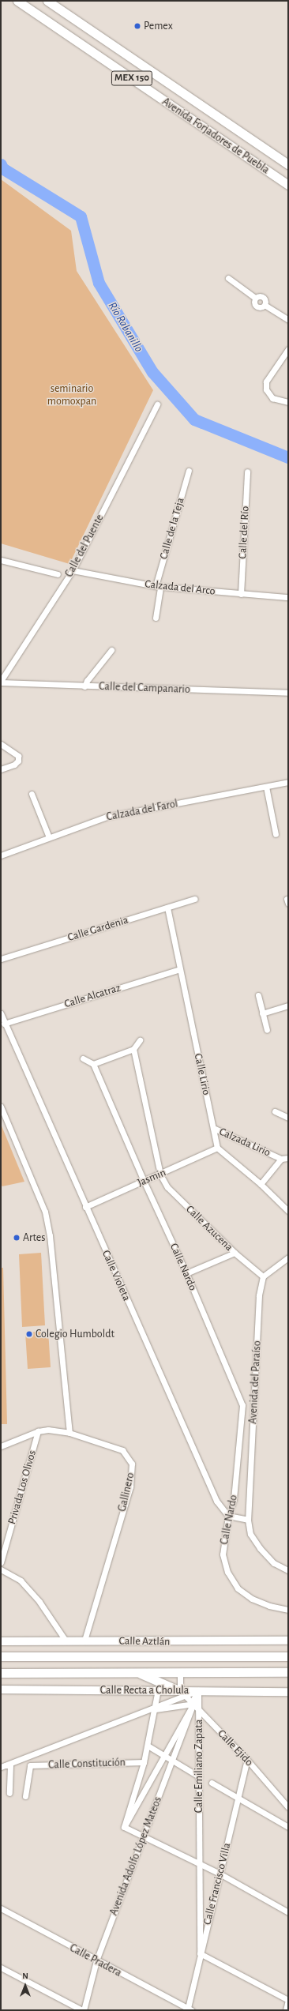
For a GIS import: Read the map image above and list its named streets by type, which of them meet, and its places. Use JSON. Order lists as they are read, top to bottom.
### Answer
{
  "streets": {
    "main road": [
      "MEX 150",
      "Avenida Forjadores de Puebla",
      "Calle Aztlán",
      "Calle Recta a Cholula"
    ],
    "street": [
      "Calle de la Teja",
      "Calle del Río",
      "Calle del Puente",
      "Calzada del Arco",
      "Calle del Campanario",
      "Calzada del Farol",
      "Calle Gardenia",
      "Calle Alcatraz",
      "Calle Lirio",
      "Calzada Lirio",
      "Jasmin",
      "Calle Azucena",
      "Calle Nardo",
      "Calle Violeta",
      "Avenida del Paraíso",
      "Privada Los Olivos",
      "Gallinero",
      "Calle Ejido",
      "Calle Constitución",
      "Calle Emiliano Zapata",
      "Avenida Adolfo López Mateos",
      "Calle Francisco Villa",
      "Calle Pradera"
    ]
  },
  "crossings": [
    ["Calle de la Teja", "Calzada del Arco"],
    ["Calle del Río", "Calzada del Arco"],
    ["Calle del Puente", "Calzada del Arco"],
    ["Calle del Puente", "Calle del Campanario"],
    ["Calle Gardenia", "Calle Lirio"],
    ["Calle Alcatraz", "Calle Lirio"],
    ["Calle Alcatraz", "Calle Violeta"],
    ["Calle Lirio", "Calzada Lirio"],
    ["Calle Lirio", "Jasmin"],
    ["Jasmin", "Calle Azucena"],
    ["Jasmin", "Calle Nardo"],
    ["Jasmin", "Calle Violeta"],
    ["Calle Azucena", "Avenida del Paraíso"],
    ["Calle Nardo", "Calle Violeta"],
    ["Privada Los Olivos", "Gallinero"],
    ["Gallinero", "Calle Aztlán"],
    ["Calle Recta a Cholula", "Calle Ejido"],
    ["Calle Recta a Cholula", "Calle Emiliano Zapata"],
    ["Calle Recta a Cholula", "Avenida Adolfo López Mateos"],
    ["Calle Ejido", "Calle Emiliano Zapata"],
    ["Calle Ejido", "Avenida Adolfo López Mateos"],
    ["Calle Ejido", "Calle Francisco Villa"],
    ["Calle Constitución", "Avenida Adolfo López Mateos"],
    ["Calle Emiliano Zapata", "Avenida Adolfo López Mateos"],
    ["Calle Emiliano Zapata", "Calle Francisco Villa"],
    ["Avenida Adolfo López Mateos", "Calle Pradera"],
    ["Calle Francisco Villa", "Calle Pradera"]
  ],
  "water": ["Río Rabanillo"],
  "parks": ["seminario momoxpan"],
  "places": ["Pemex", "Artes", "Colegio Humboldt"],
  "north": "top"
}
